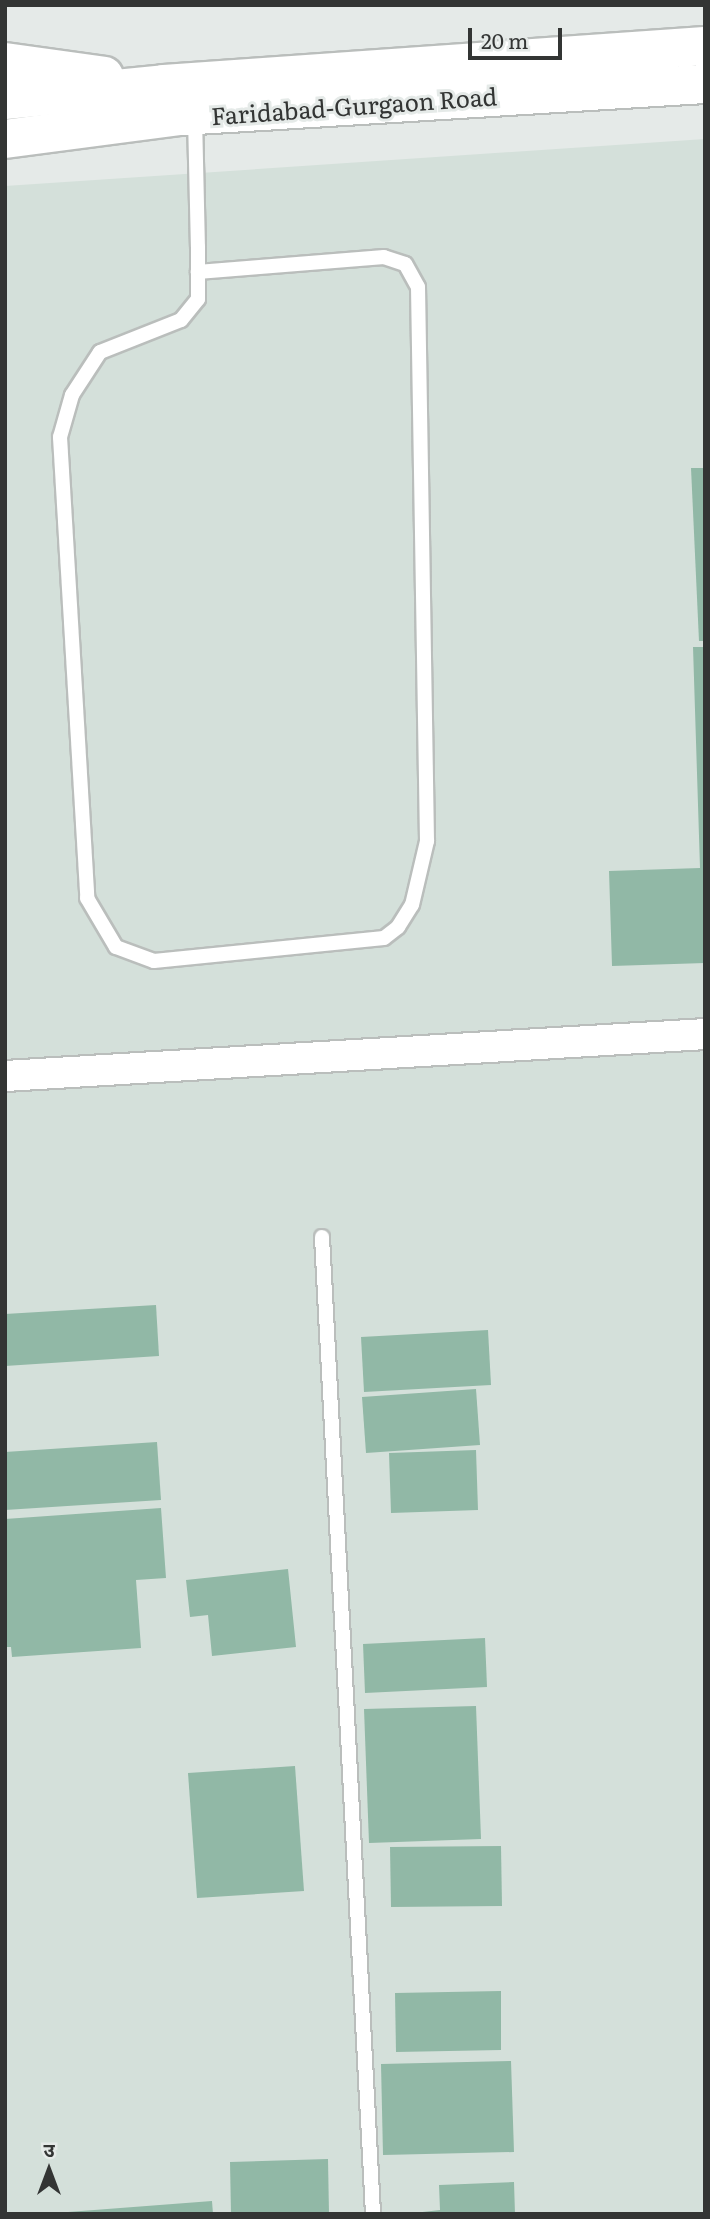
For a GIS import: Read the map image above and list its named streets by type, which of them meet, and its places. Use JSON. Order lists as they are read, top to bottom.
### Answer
{
  "streets": {
    "main road": ["Faridabad-Gurgaon Road"]
  },
  "scale_bar": "20 m",
  "north": "top"
}
